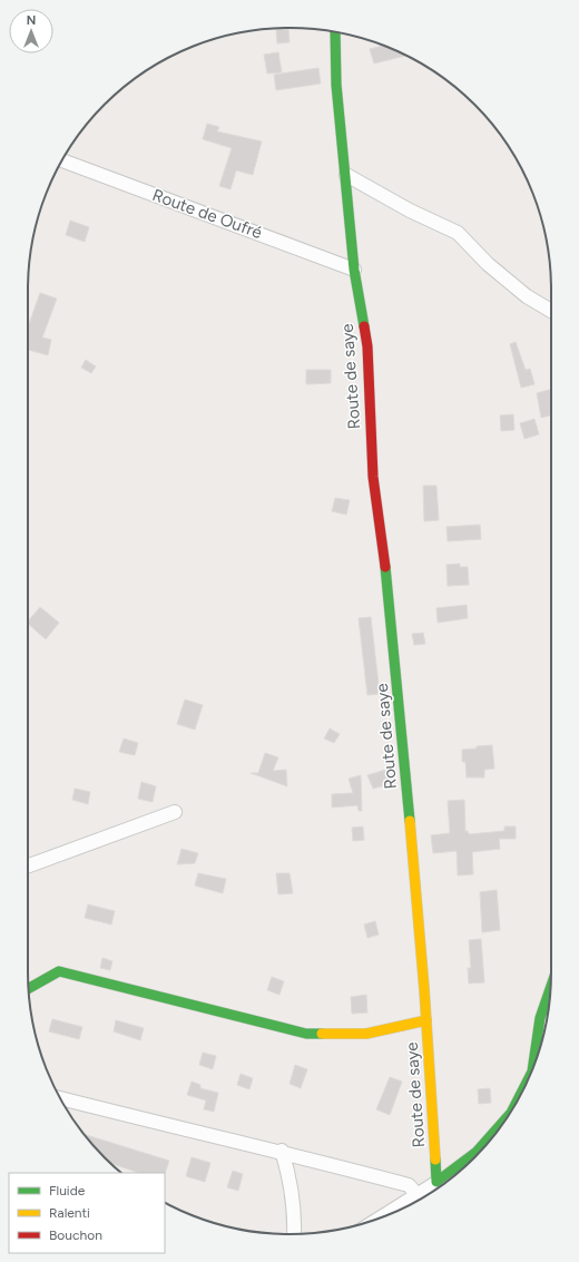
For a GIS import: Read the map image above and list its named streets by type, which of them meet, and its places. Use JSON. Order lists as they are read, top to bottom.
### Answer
{
  "streets": {
    "street": ["Route de Oufré", "Route de saye"]
  },
  "crossings": [
    ["Route de Oufré", "Route de saye"]
  ],
  "legend": ["Fluide", "Ralenti", "Bouchon"],
  "north": "top"
}
